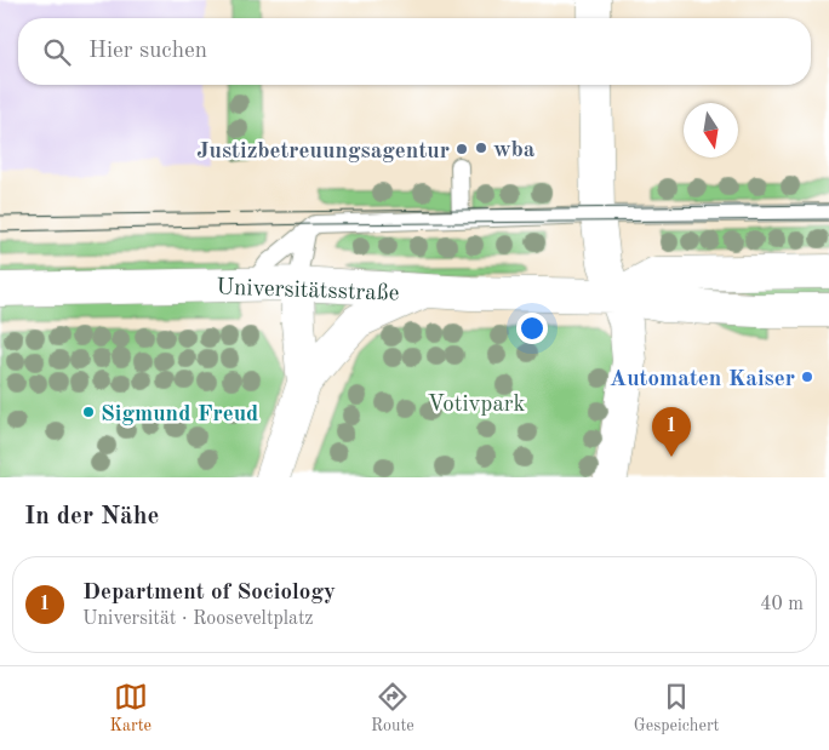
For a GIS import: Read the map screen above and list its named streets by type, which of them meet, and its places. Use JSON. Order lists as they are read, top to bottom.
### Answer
{
  "streets": {
    "main road": ["Universitätsstraße"]
  },
  "parks": ["Votivpark"],
  "places": [
    "wba",
    "Justizbetreuungsagentur",
    "Automaten Kaiser",
    "Sigmund Freud"
  ],
  "north": "bottom",
  "page": {
    "search": "Hier suchen",
    "pins": "1",
    "heading": "In der Nähe",
    "list": [
      {
        "mark": "1",
        "name": "Department of Sociology",
        "note": "Universität · Rooseveltplatz",
        "value": "40 m"
      }
    ],
    "nav": ["Karte", "Route", "Gespeichert"]
  }
}
